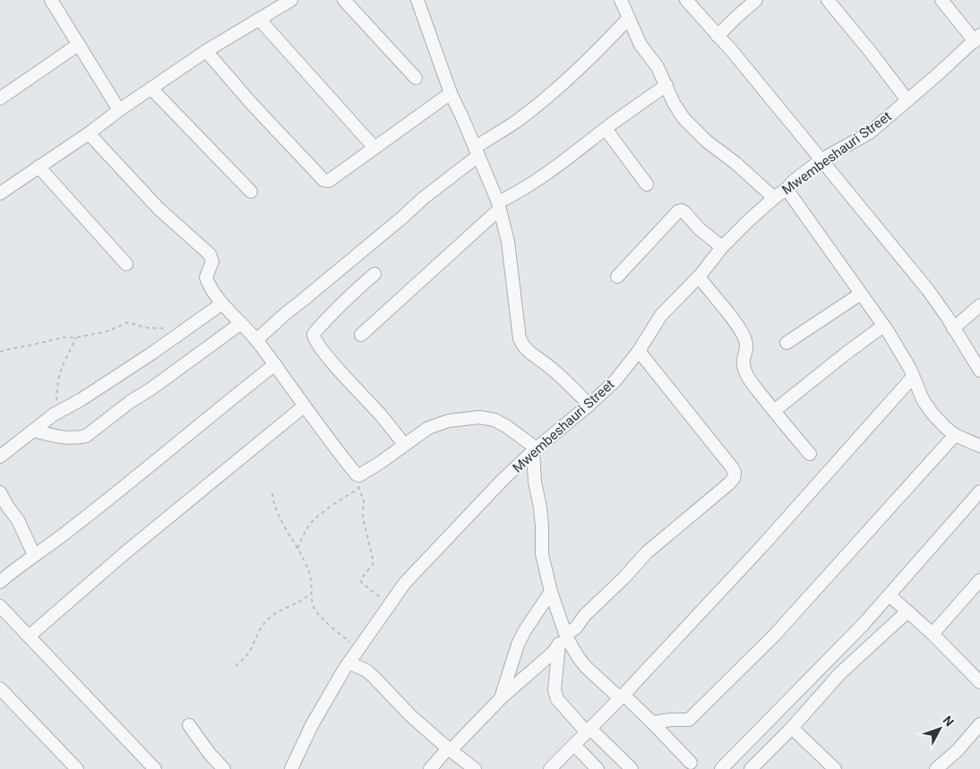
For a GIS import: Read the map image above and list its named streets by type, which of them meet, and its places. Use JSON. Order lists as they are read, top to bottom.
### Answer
{
  "streets": {
    "street": ["Mwembeshauri Street"]
  },
  "north": "top right"
}
